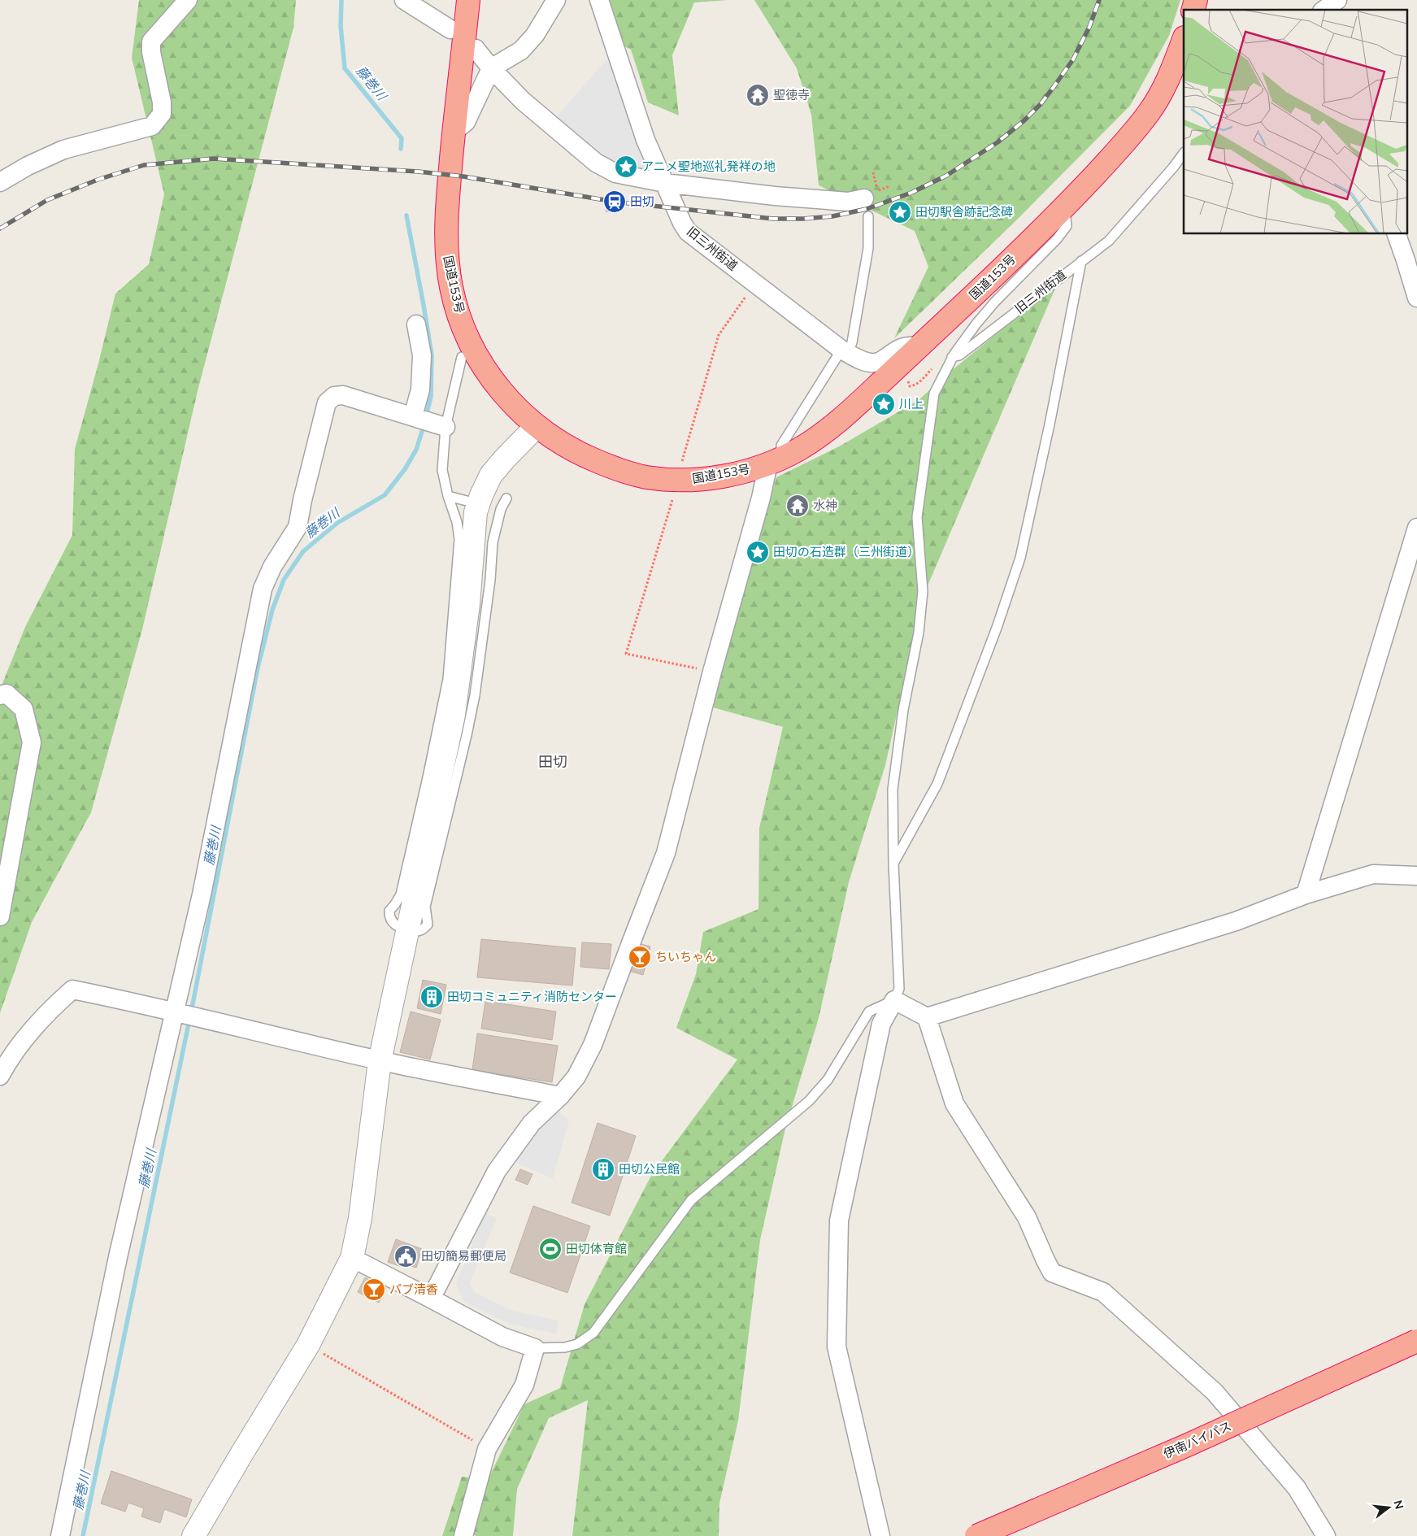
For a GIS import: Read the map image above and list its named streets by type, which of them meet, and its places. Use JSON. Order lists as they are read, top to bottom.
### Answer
{
  "streets": {
    "highway": ["国道153号", "伊南バイパス"],
    "street": ["旧三州街道"]
  },
  "crossings": [
    ["旧三州街道", "国道153号"]
  ],
  "districts": ["田切"],
  "water": ["藤巻川"],
  "places": {
    "temple": ["聖徳寺", "水神"],
    "place": [
      "アニメ聖地巡礼発祥の地",
      "田切駅舎跡記念碑",
      "川上",
      "田切の石造群（三州街道）"
    ],
    "station": ["田切"],
    "bar": ["ちいちゃん", "パブ清香"],
    "building": ["田切コミュニティ消防センター", "田切公民館"],
    "sports": ["田切体育館"],
    "public building": ["田切簡易郵便局"]
  },
  "north": "right"
}
